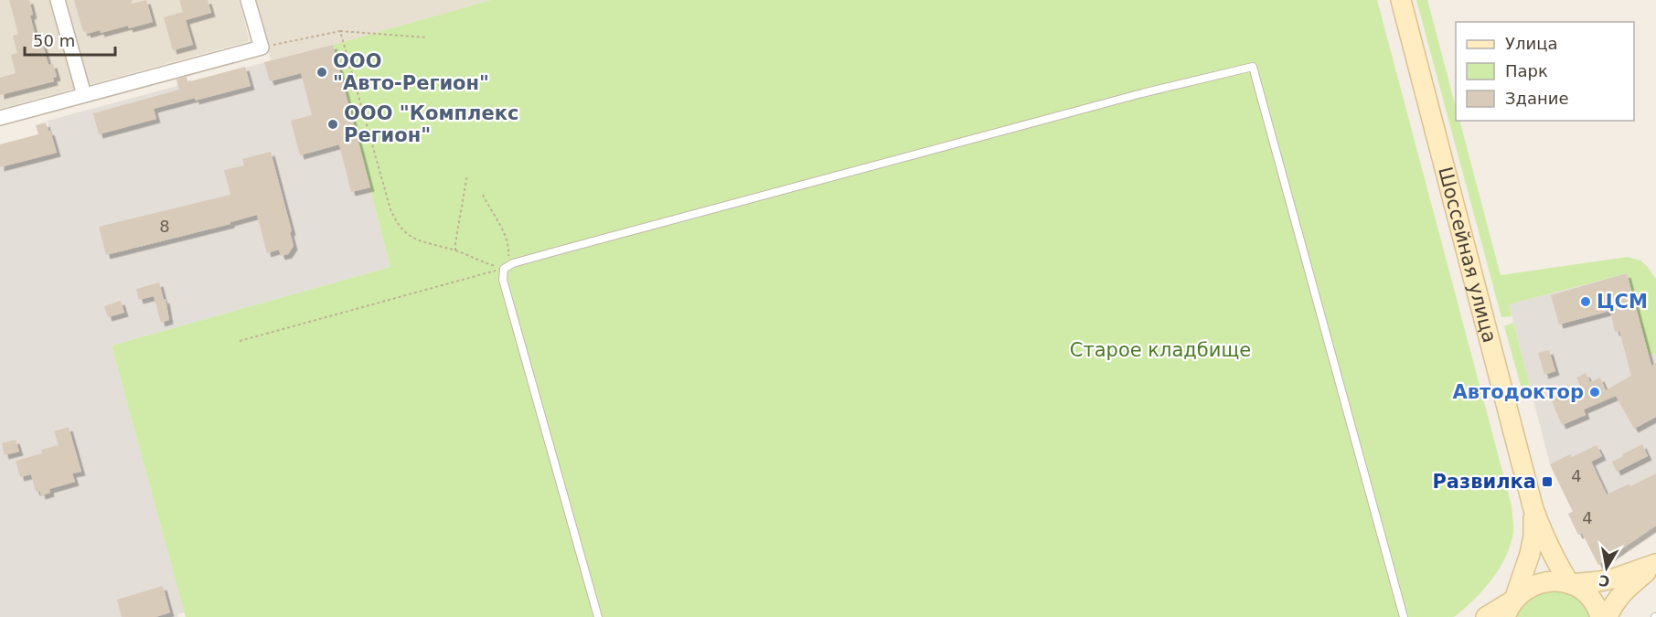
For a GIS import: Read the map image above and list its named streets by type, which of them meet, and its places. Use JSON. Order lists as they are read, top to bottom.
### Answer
{
  "streets": {
    "main road": ["Шоссейная улица"]
  },
  "parks": ["Старое кладбище"],
  "places": {
    "other": [
      "ООО \"Авто-Регион\"",
      "ООО \"Комплекс Регион\"",
      "ЦСМ",
      "Автодоктор"
    ],
    "transit": ["Развилка"]
  },
  "house_numbers": ["8", "4", "4"],
  "legend": ["Улица", "Парк", "Здание"],
  "scale_bar": "50 m",
  "north": "bottom"
}
